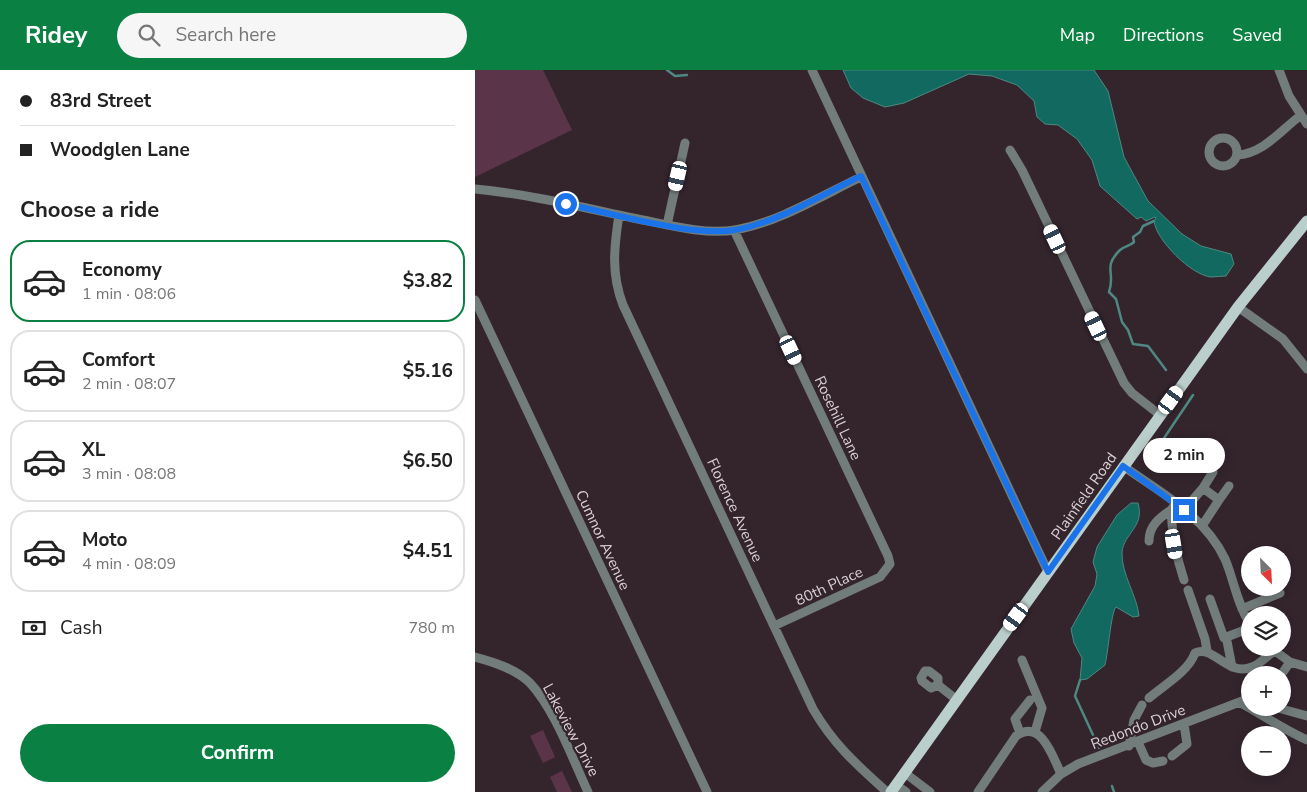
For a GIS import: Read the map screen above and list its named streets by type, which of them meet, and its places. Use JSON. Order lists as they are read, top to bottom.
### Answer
{
  "streets": {
    "main road": ["Plainfield Road"],
    "street": [
      "Rosehill Lane",
      "Florence Avenue",
      "Cumnor Avenue",
      "80th Place",
      "Redondo Drive",
      "Lakeview Drive"
    ]
  },
  "crossings": [
    ["Rosehill Lane", "80th Place"],
    ["Plainfield Road", "Florence Avenue"],
    ["Florence Avenue", "80th Place"]
  ],
  "north": "bottom right",
  "page": {
    "header": "Ridey",
    "search": "Search here",
    "nav": ["Map", "Directions", "Saved"],
    "banner": ["83rd Street", "Woodglen Lane"],
    "heading": "Choose a ride",
    "list": [
      {
        "name": "Economy",
        "note": "1 min · 08:06",
        "value": "$3.82"
      },
      {
        "name": "Comfort",
        "note": "2 min · 08:07",
        "value": "$5.16"
      },
      {
        "name": "XL",
        "note": "3 min · 08:08",
        "value": "$6.50"
      },
      {
        "name": "Moto",
        "note": "4 min · 08:09",
        "value": "$4.51"
      }
    ],
    "bubble": "2 min",
    "map_buttons": ["+", "−"],
    "pay": ["Cash", "780 m"],
    "buttons": "Confirm"
  }
}
